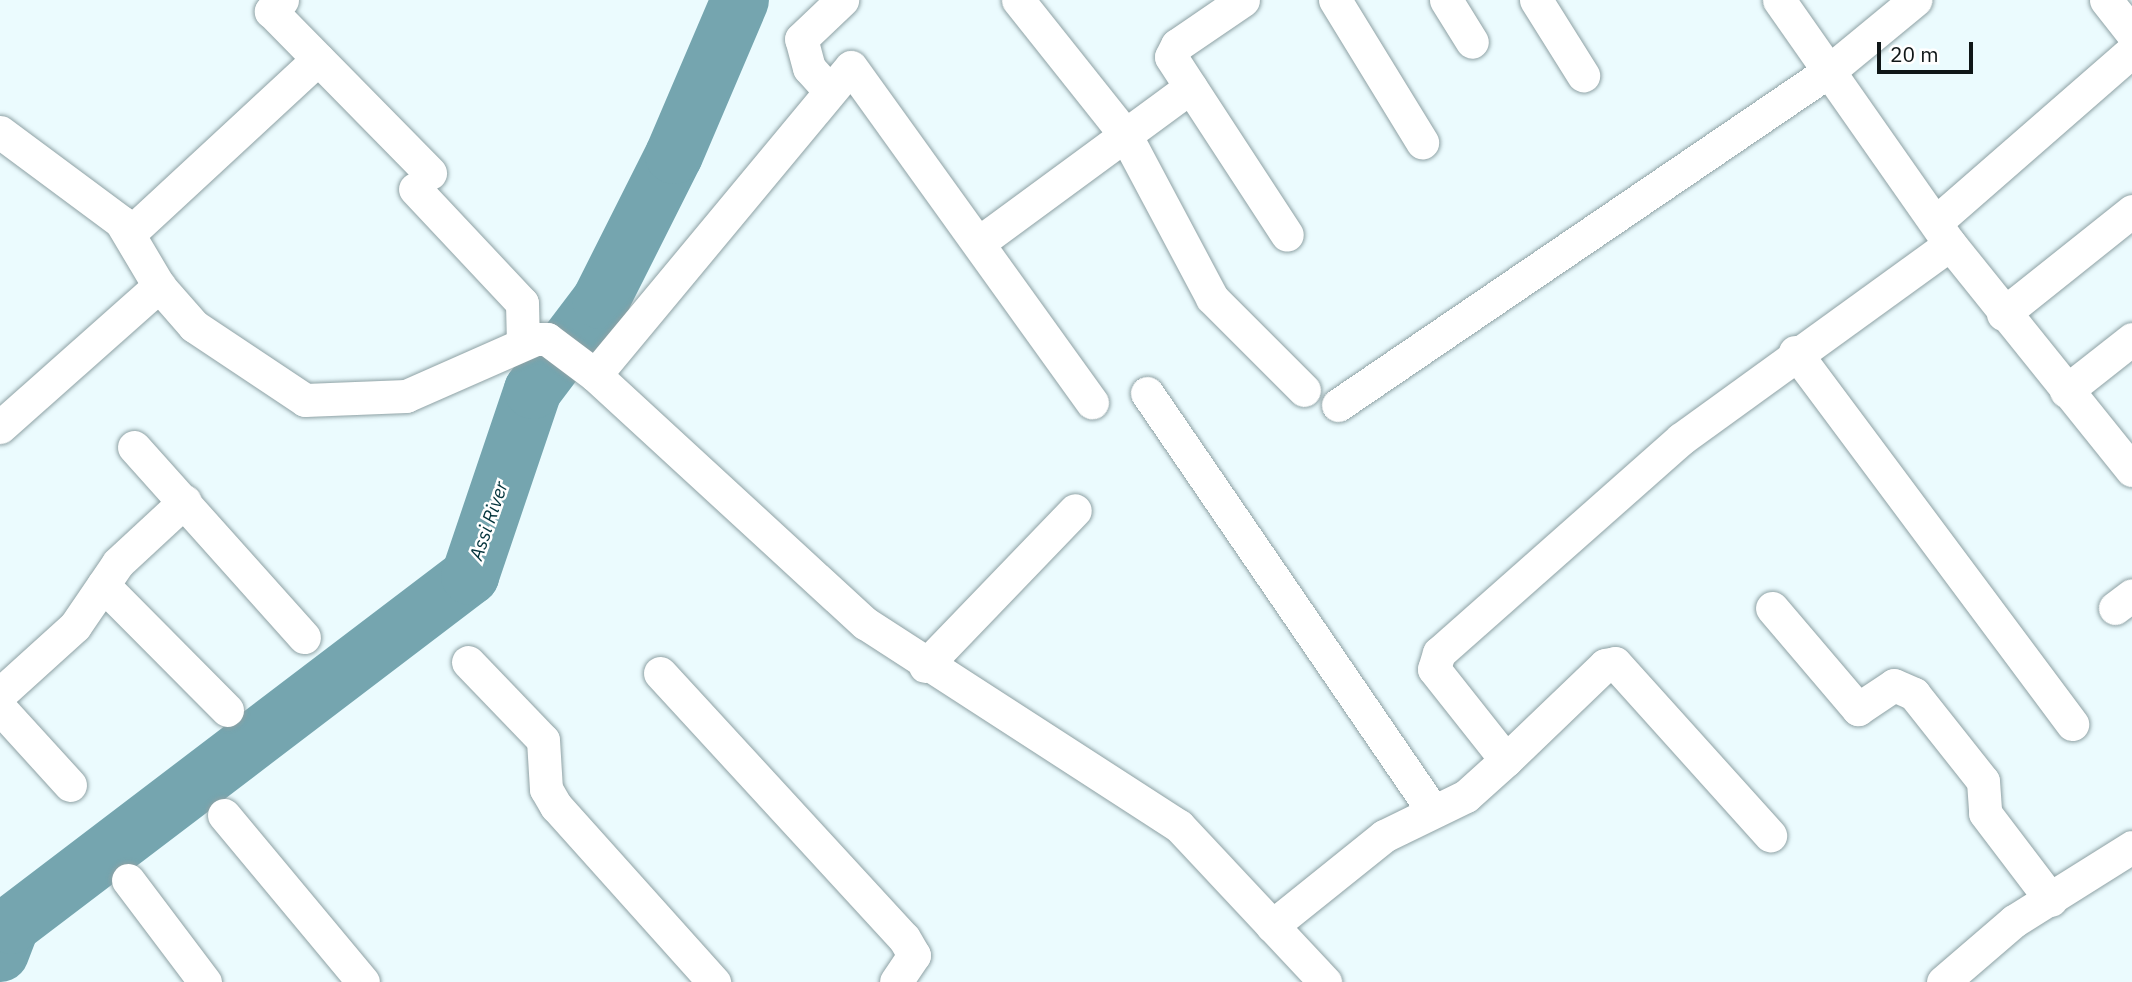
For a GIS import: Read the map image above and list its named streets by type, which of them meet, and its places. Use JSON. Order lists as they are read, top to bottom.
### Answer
{
  "water": ["Assi River"],
  "scale_bar": "20 m"
}
